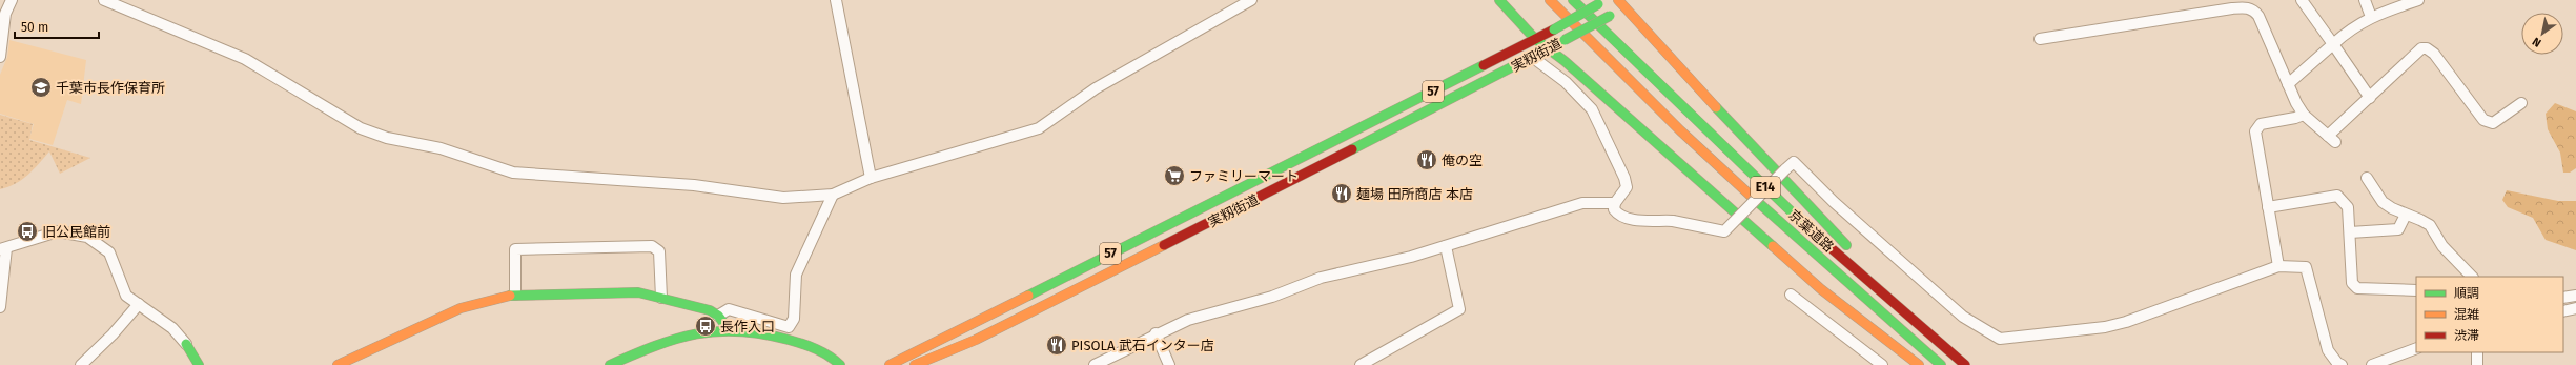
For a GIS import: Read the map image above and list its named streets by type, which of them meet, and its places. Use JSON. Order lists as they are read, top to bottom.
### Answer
{
  "streets": {
    "main road": [
      "実籾街道",
      "57",
      "E14",
      "京葉道路"
    ]
  },
  "places": {
    "school or university": ["千葉市長作保育所"],
    "restaurant": ["俺の空", "麺場 田所商店 本店", "PISOLA 武石インター店"],
    "supermarket": ["ファミリーマート"],
    "bus stop": ["旧公民館前", "長作入口"]
  },
  "legend": ["順調", "混雑", "渋滞"],
  "scale_bar": "50 m",
  "north": "bottom left"
}
